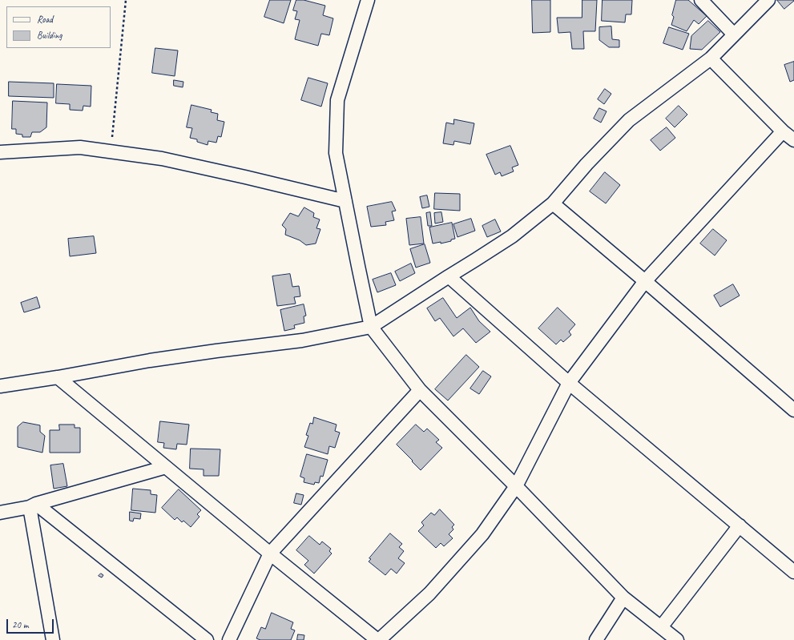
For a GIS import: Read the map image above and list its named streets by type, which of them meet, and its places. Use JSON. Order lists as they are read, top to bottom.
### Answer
{
  "legend": ["Road", "Building"],
  "scale_bar": "20 m"
}
